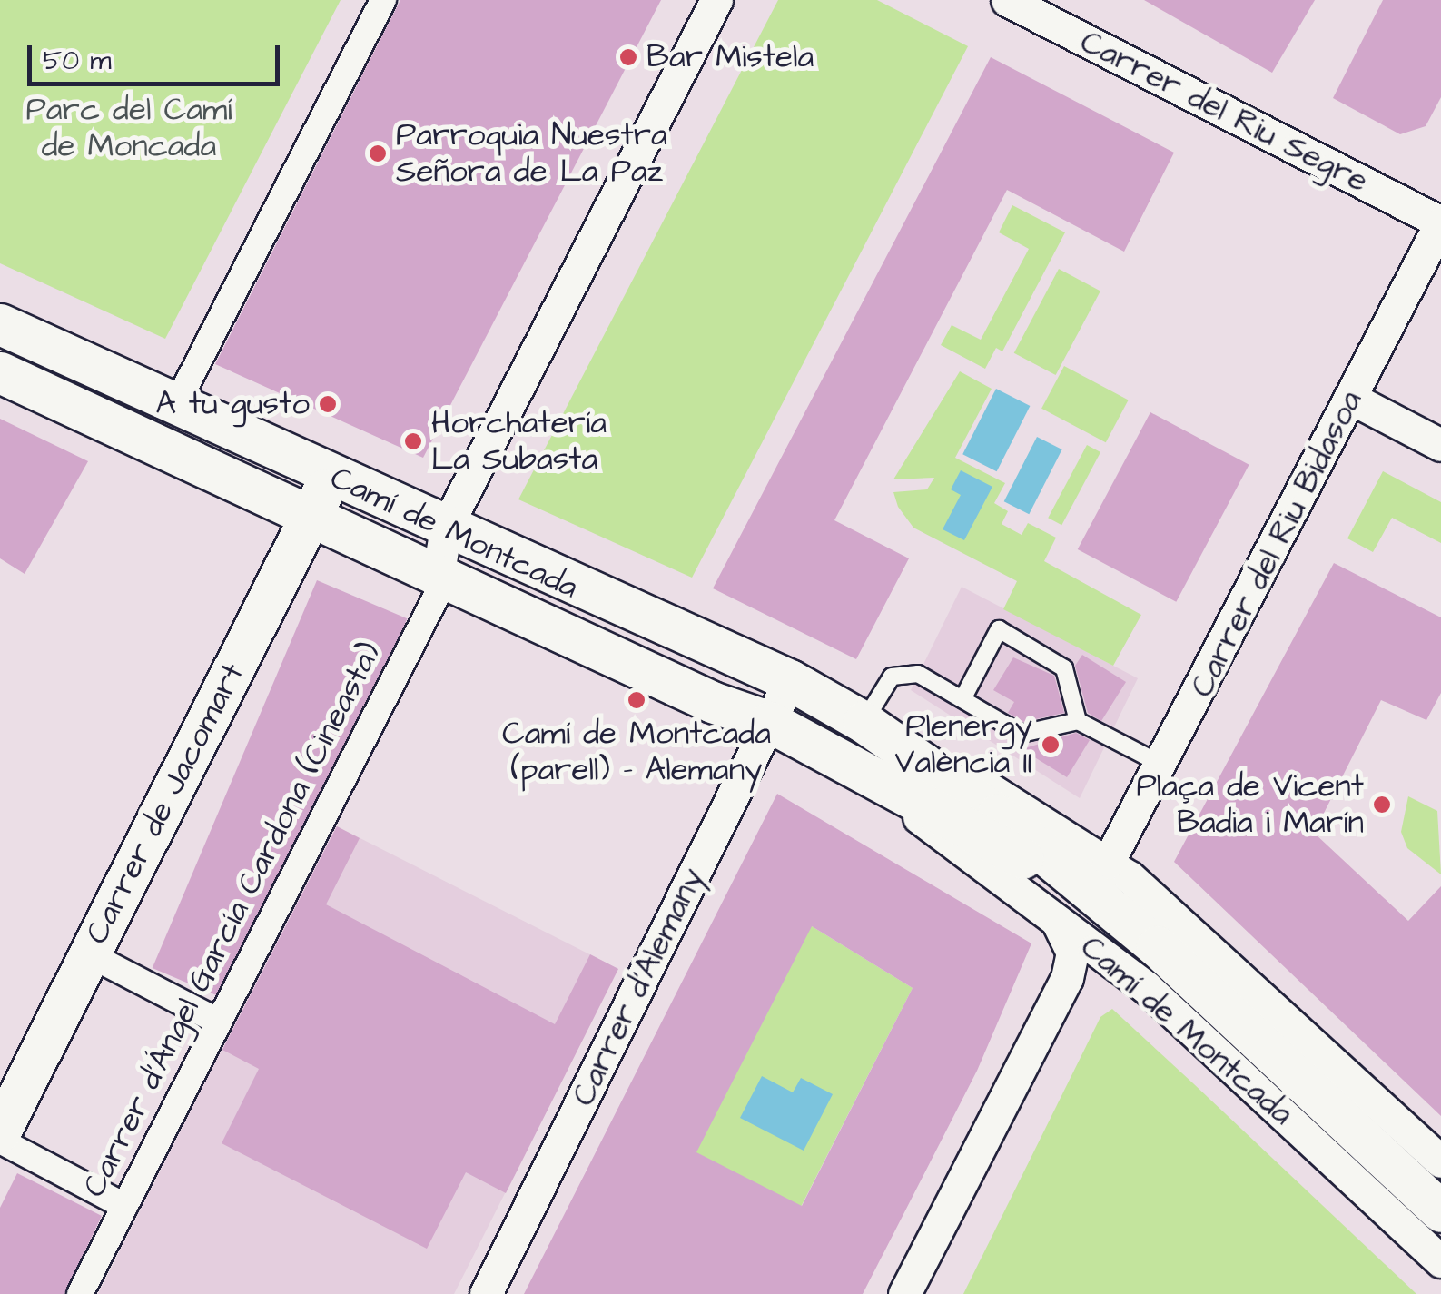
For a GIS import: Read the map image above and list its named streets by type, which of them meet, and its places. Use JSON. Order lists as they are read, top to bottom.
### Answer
{
  "streets": {
    "street": [
      "Carrer del Riu Segre",
      "Camí de Montcada",
      "Carrer del Riu Bidasoa",
      "Carrer de Jacomart",
      "Carrer d'Ángel García Cardona (Cineasta)",
      "Carrer d'Alemany"
    ]
  },
  "crossings": [
    ["Carrer del Riu Segre", "Carrer del Riu Bidasoa"],
    ["Camí de Montcada", "Carrer del Riu Bidasoa"],
    ["Camí de Montcada", "Carrer de Jacomart"],
    ["Camí de Montcada", "Carrer d'Ángel García Cardona (Cineasta)"],
    ["Camí de Montcada", "Carrer d'Alemany"]
  ],
  "parks": ["Parc del Camí de Moncada"],
  "places": [
    "Bar Mistela",
    "Parroquia Nuestra Señora de La Paz",
    "A tu gusto",
    "Horchatería La Subasta",
    "Camí de Montcada (parell) - Alemany",
    "Plenergy València II",
    "Plaça de Vicent Badia i Marín"
  ],
  "scale_bar": "50 m"
}
